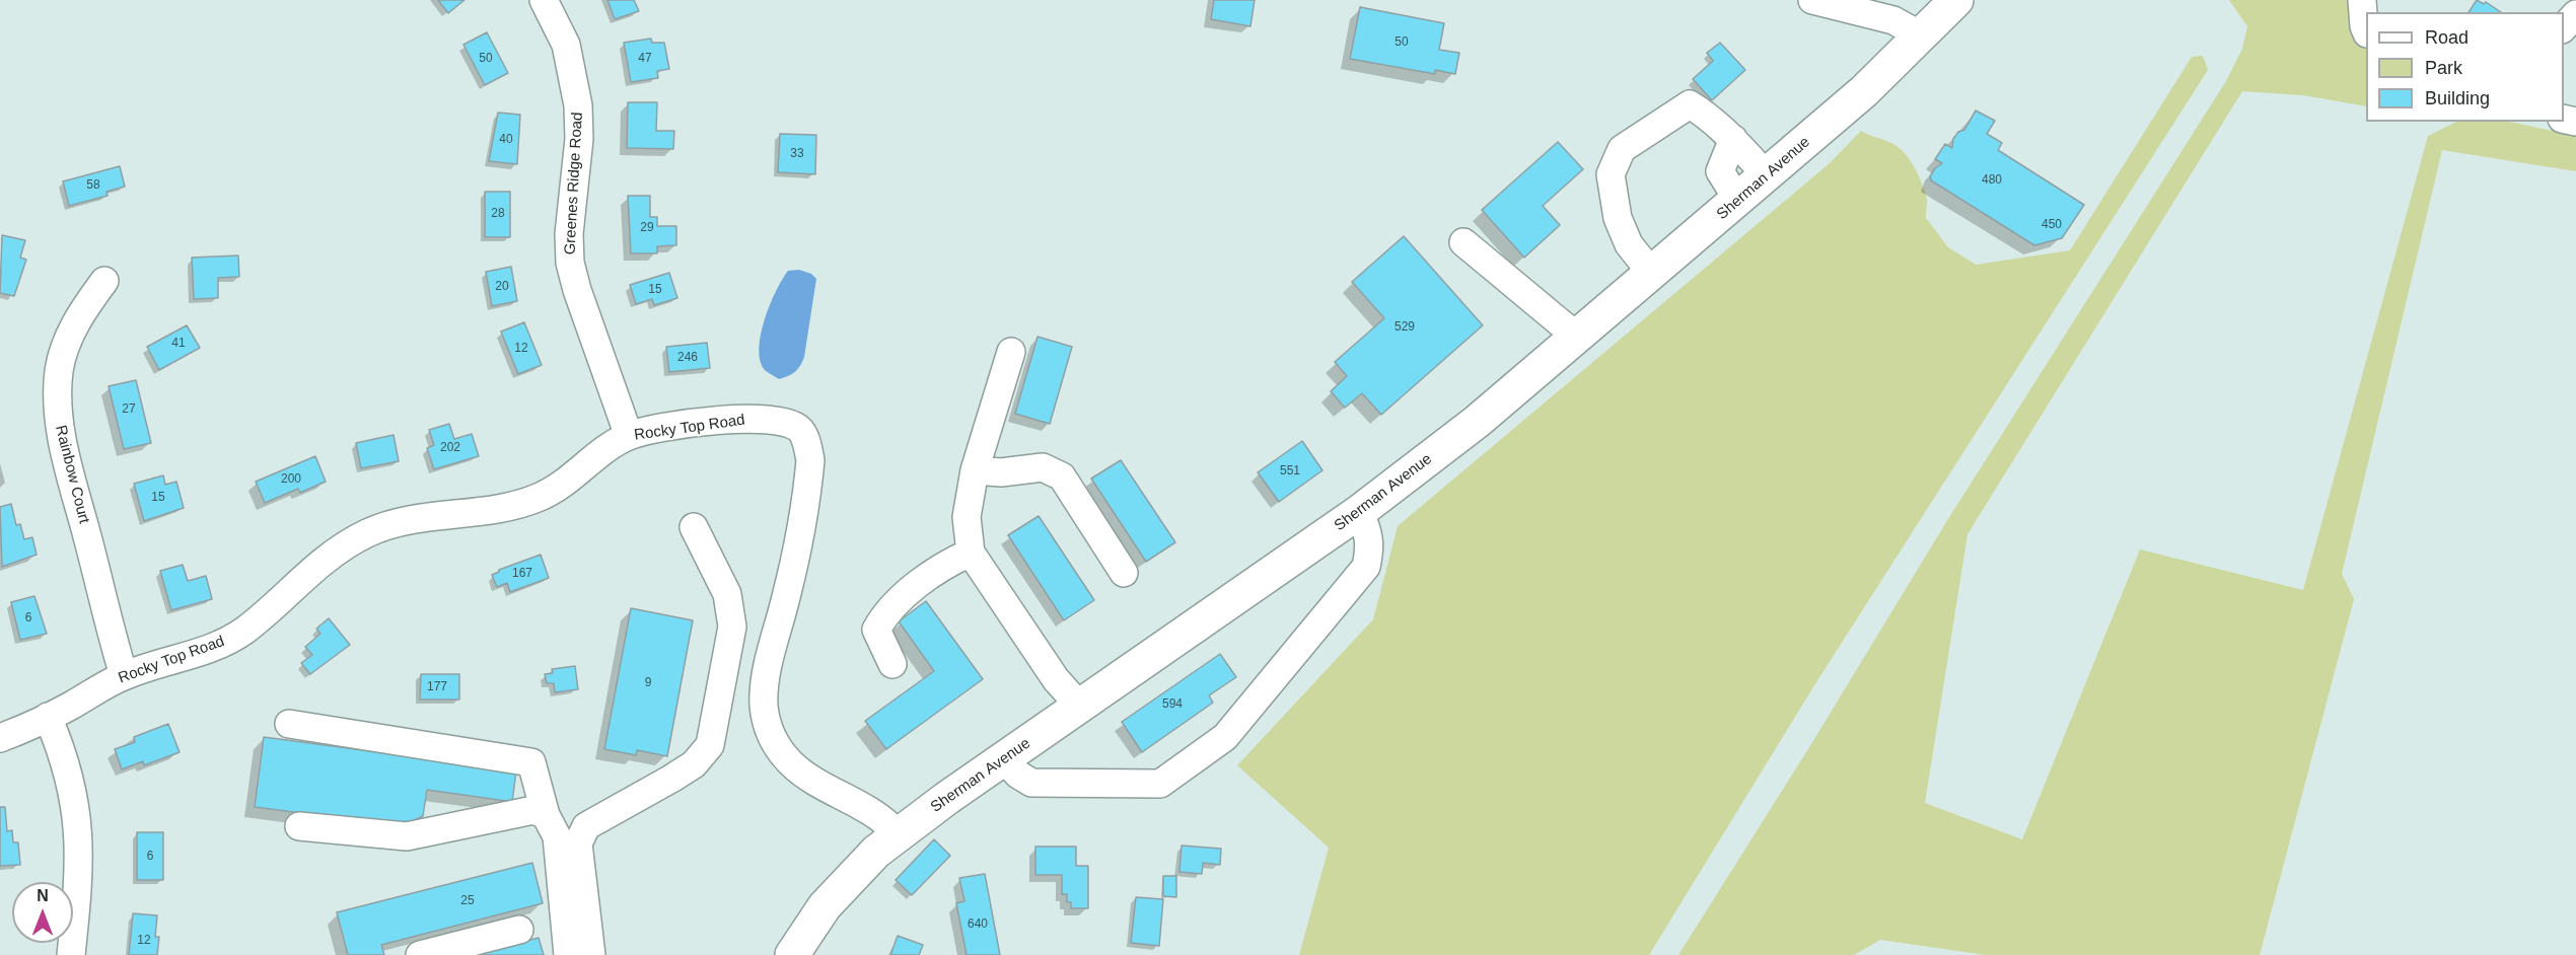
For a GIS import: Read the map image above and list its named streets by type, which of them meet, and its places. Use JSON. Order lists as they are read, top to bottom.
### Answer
{
  "streets": {
    "main road": ["Sherman Avenue"],
    "street": ["Greenes Ridge Road", "Rocky Top Road", "Rainbow Court"]
  },
  "crossings": [
    ["Sherman Avenue", "Rocky Top Road"],
    ["Greenes Ridge Road", "Rocky Top Road"],
    ["Rocky Top Road", "Rainbow Court"]
  ],
  "house_numbers": [
    "50",
    "50",
    "47",
    "40",
    "33",
    "480",
    "58",
    "28",
    "450",
    "29",
    "20",
    "15",
    "529",
    "41",
    "12",
    "246",
    "27",
    "202",
    "551",
    "200",
    "15",
    "167",
    "6",
    "9",
    "177",
    "594",
    "6",
    "25",
    "640",
    "12"
  ],
  "legend": ["Road", "Park", "Building"],
  "north": "top"
}
